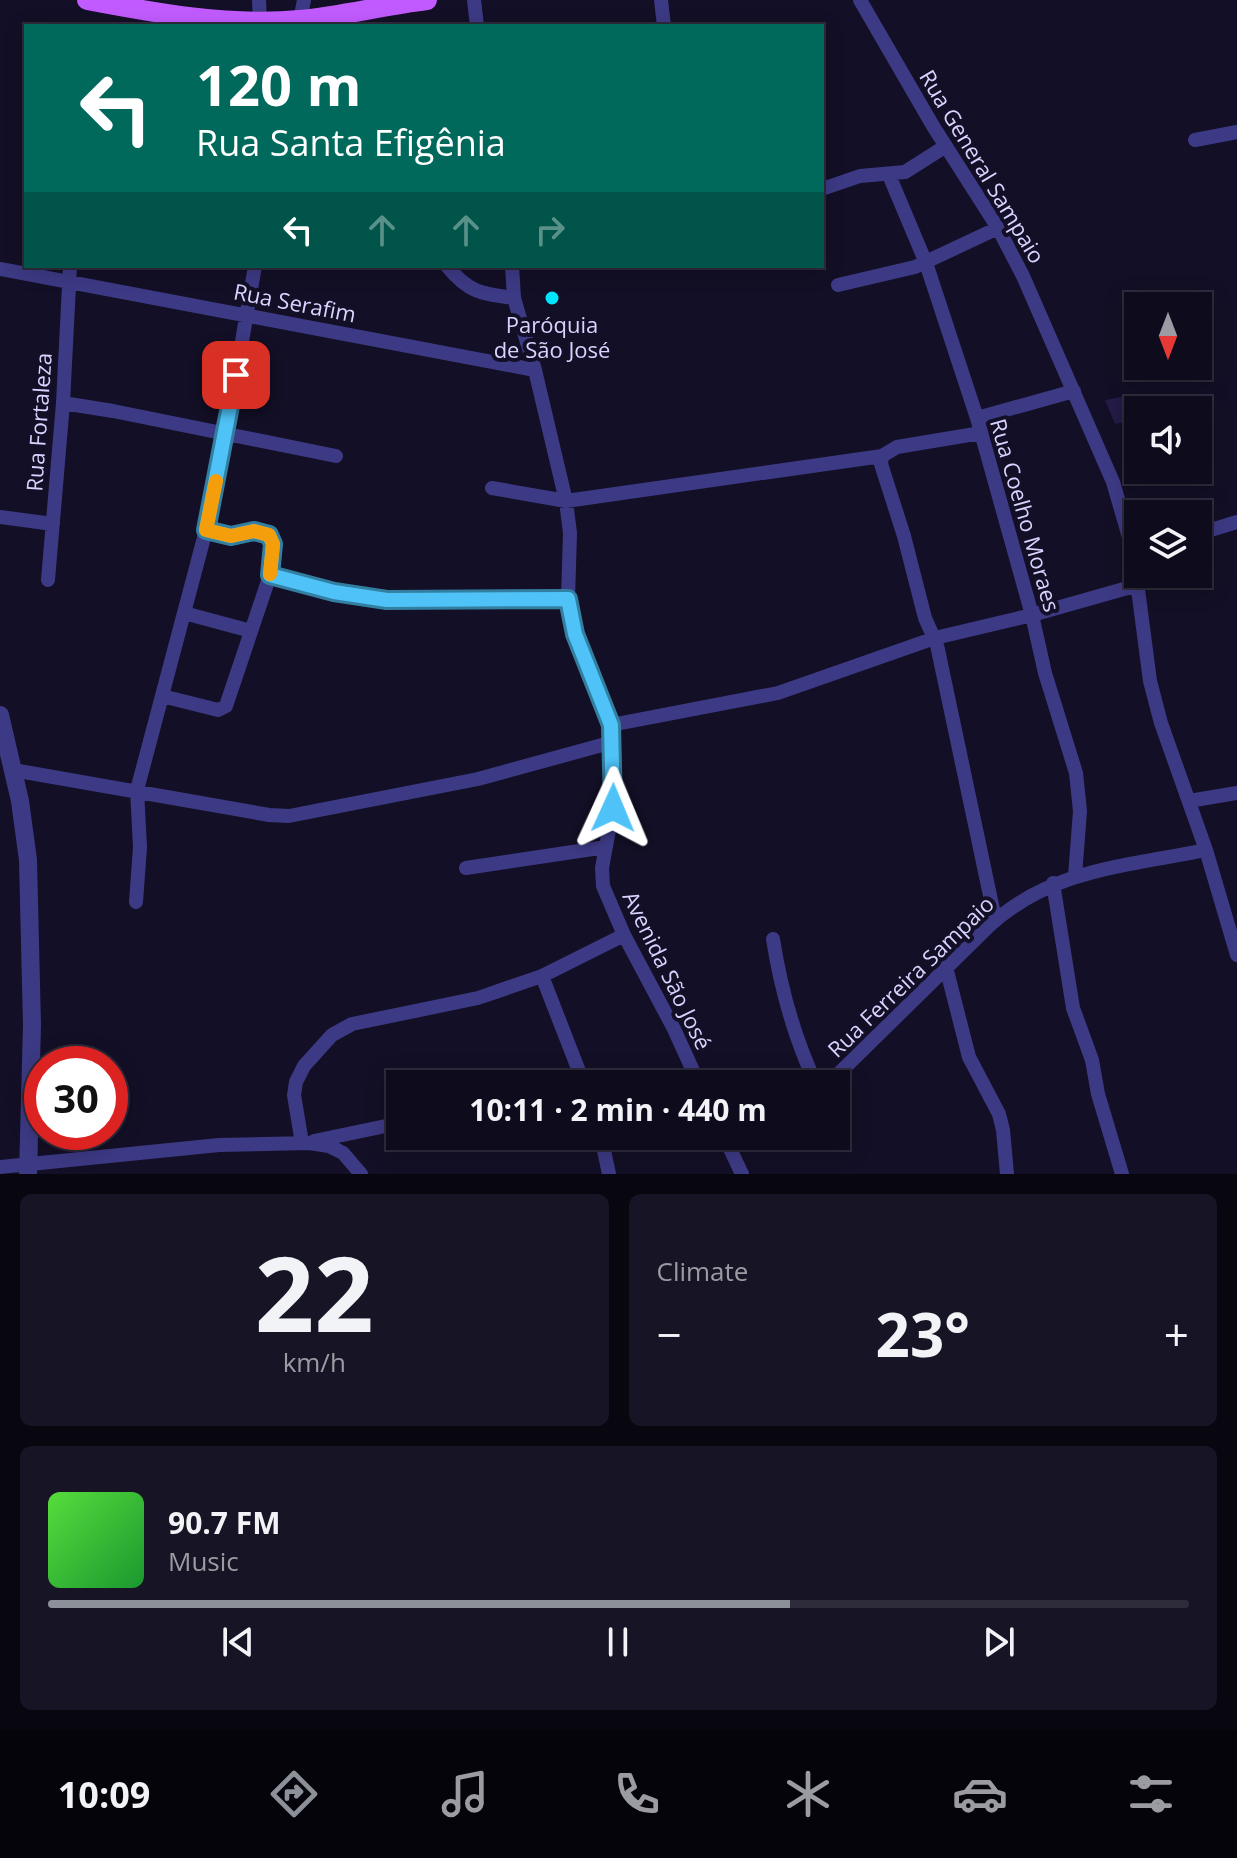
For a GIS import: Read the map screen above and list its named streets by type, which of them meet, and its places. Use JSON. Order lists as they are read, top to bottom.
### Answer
{
  "streets": {
    "street": [
      "Rua General Sampaio",
      "Rua Serafim",
      "Rua Fortaleza",
      "Rua Coelho Moraes",
      "Avenida São José",
      "Rua Ferreira Sampaio"
    ]
  },
  "crossings": [
    ["Rua General Sampaio", "Rua Ferreira Sampaio"],
    ["Rua Serafim", "Rua Fortaleza"],
    ["Rua Serafim", "Avenida São José"],
    ["Rua Coelho Moraes", "Rua Ferreira Sampaio"]
  ],
  "places": ["Paróquia de São José"],
  "north": "bottom",
  "page": {
    "turn": ["120 m", "Rua Santa Efigênia"],
    "limit": "30",
    "trip": "10:11 · 2 min · 440 m",
    "tile": [
      ["22", "km/h"],
      "Climate"
    ],
    "heat": ["−", "23°", "+"],
    "song": ["90.7 FM", "Music"],
    "tabs": "10:09"
  }
}
